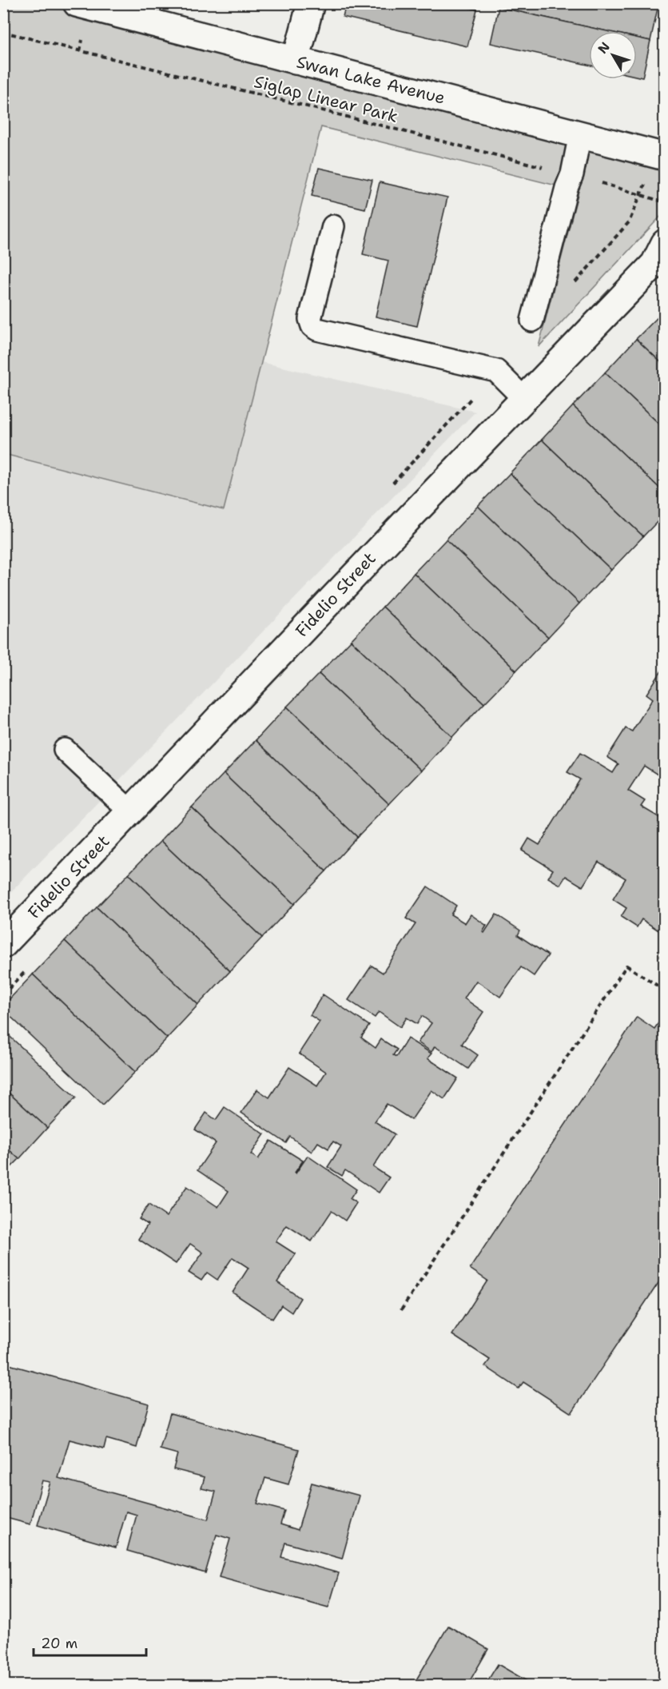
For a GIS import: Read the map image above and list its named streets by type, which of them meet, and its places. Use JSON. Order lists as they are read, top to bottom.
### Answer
{
  "streets": {
    "street": ["Swan Lake Avenue", "Fidelio Street"],
    "path": ["Siglap Linear Park"]
  },
  "scale_bar": "20 m",
  "north": "top left"
}
